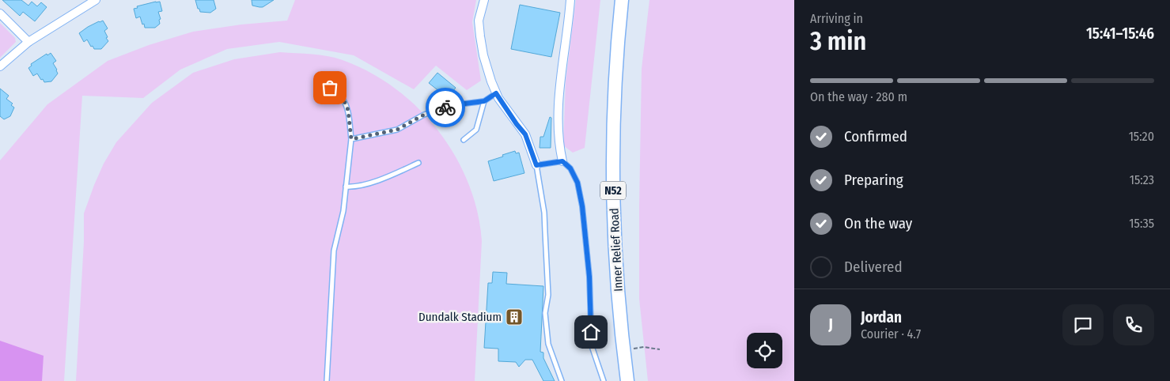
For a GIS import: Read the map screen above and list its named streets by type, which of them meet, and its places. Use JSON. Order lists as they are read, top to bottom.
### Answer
{
  "streets": {
    "main road": ["N52", "Inner Relief Road"]
  },
  "places": {
    "building": ["Dundalk Stadium"]
  },
  "page": {
    "heading": ["3 min", "Arriving in", "15:41–15:46"],
    "panel": ["Jordan", "Courier · 4.7"],
    "bar": "On the way · 280 m",
    "list": [
      ["Confirmed", "15:20"],
      ["Preparing", "15:23"],
      ["On the way", "15:35"],
      "Delivered"
    ],
    "round": "J"
  }
}
